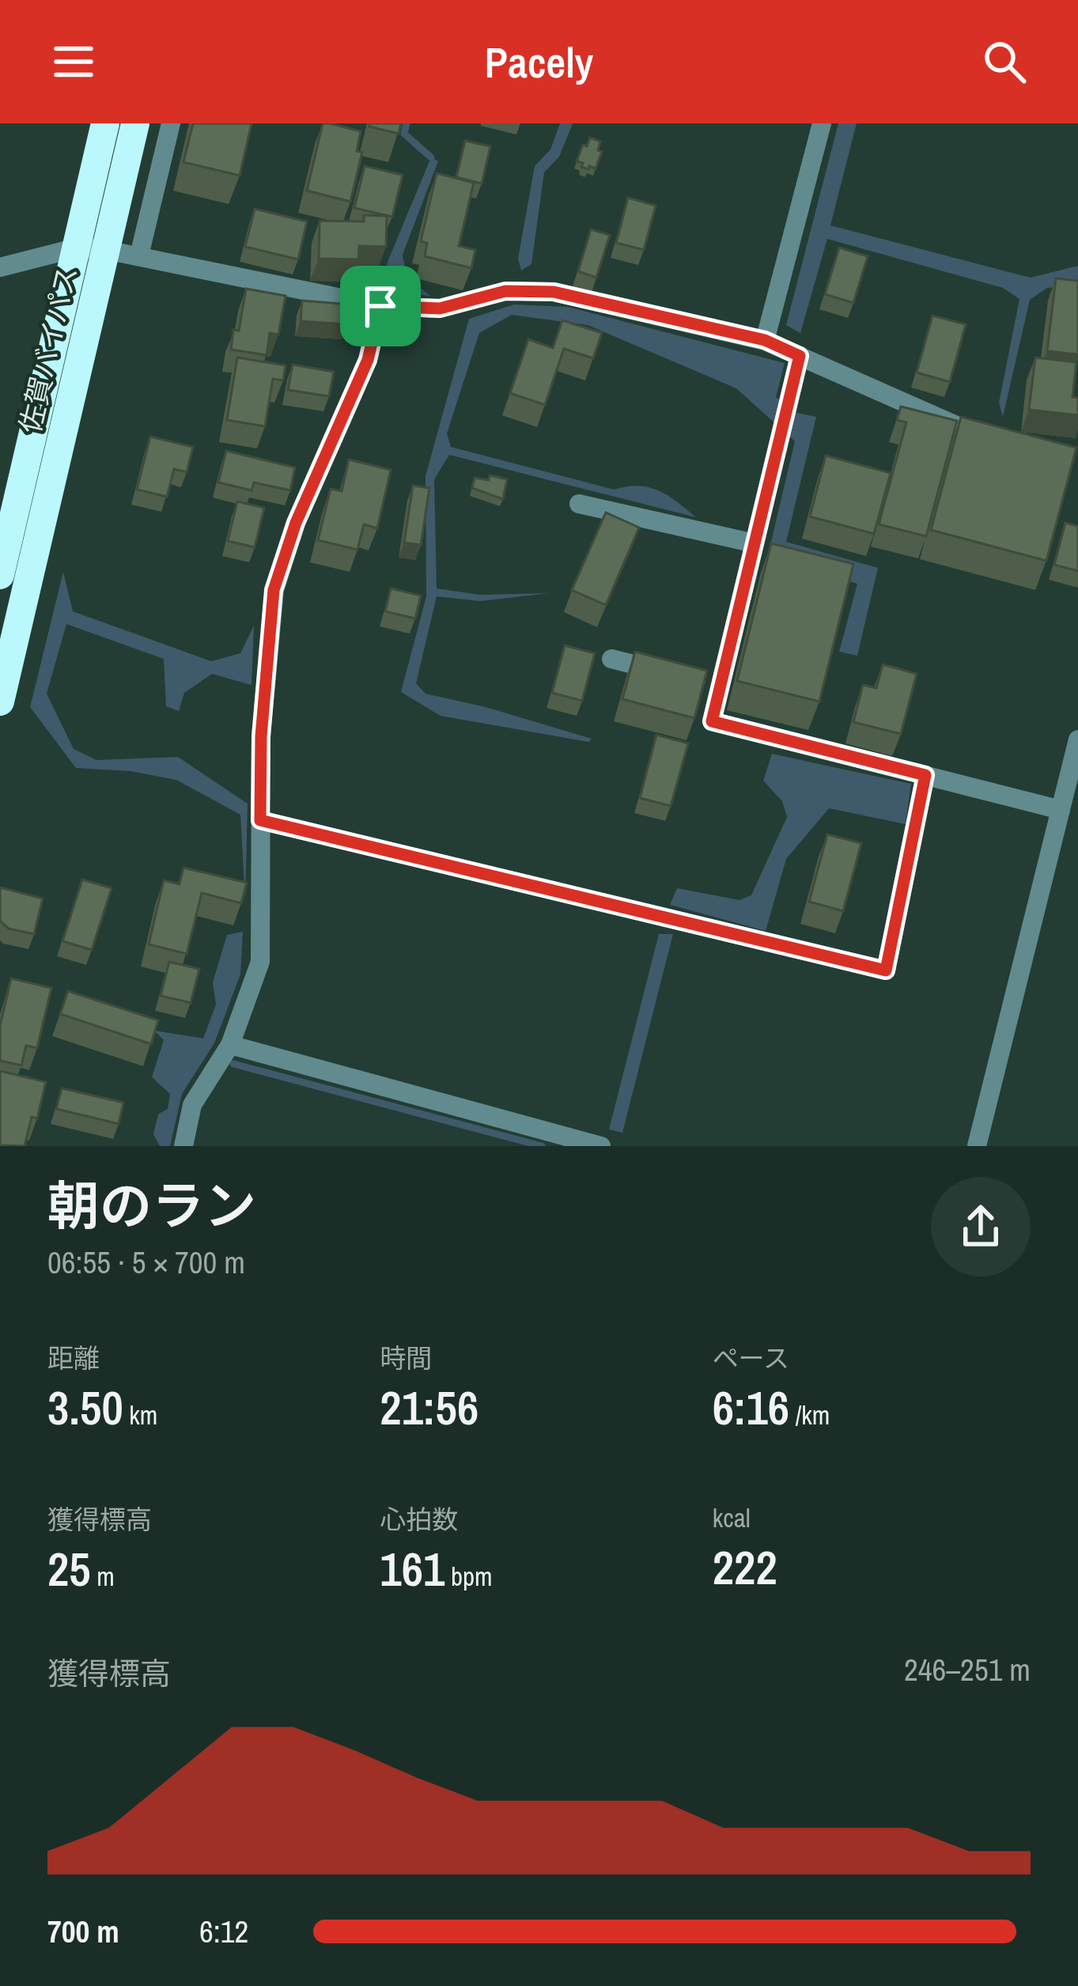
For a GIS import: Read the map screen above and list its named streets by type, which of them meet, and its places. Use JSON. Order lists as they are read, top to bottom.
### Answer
{
  "streets": {
    "highway": ["佐賀バイパス"]
  },
  "page": {
    "header": "Pacely",
    "heading": ["朝のラン", "06:55 · 5 × 700 m"],
    "stats": [
      ["距離", "3.50 km"],
      ["時間", "21:56"],
      ["ペース", "6:16 /km"],
      ["獲得標高", "25 m"],
      ["心拍数", "161 bpm"],
      ["kcal", "222"]
    ],
    "chart": ["獲得標高", "246–251 m"],
    "list": [
      {
        "name": "700 m",
        "note": "6:12"
      }
    ]
  }
}
